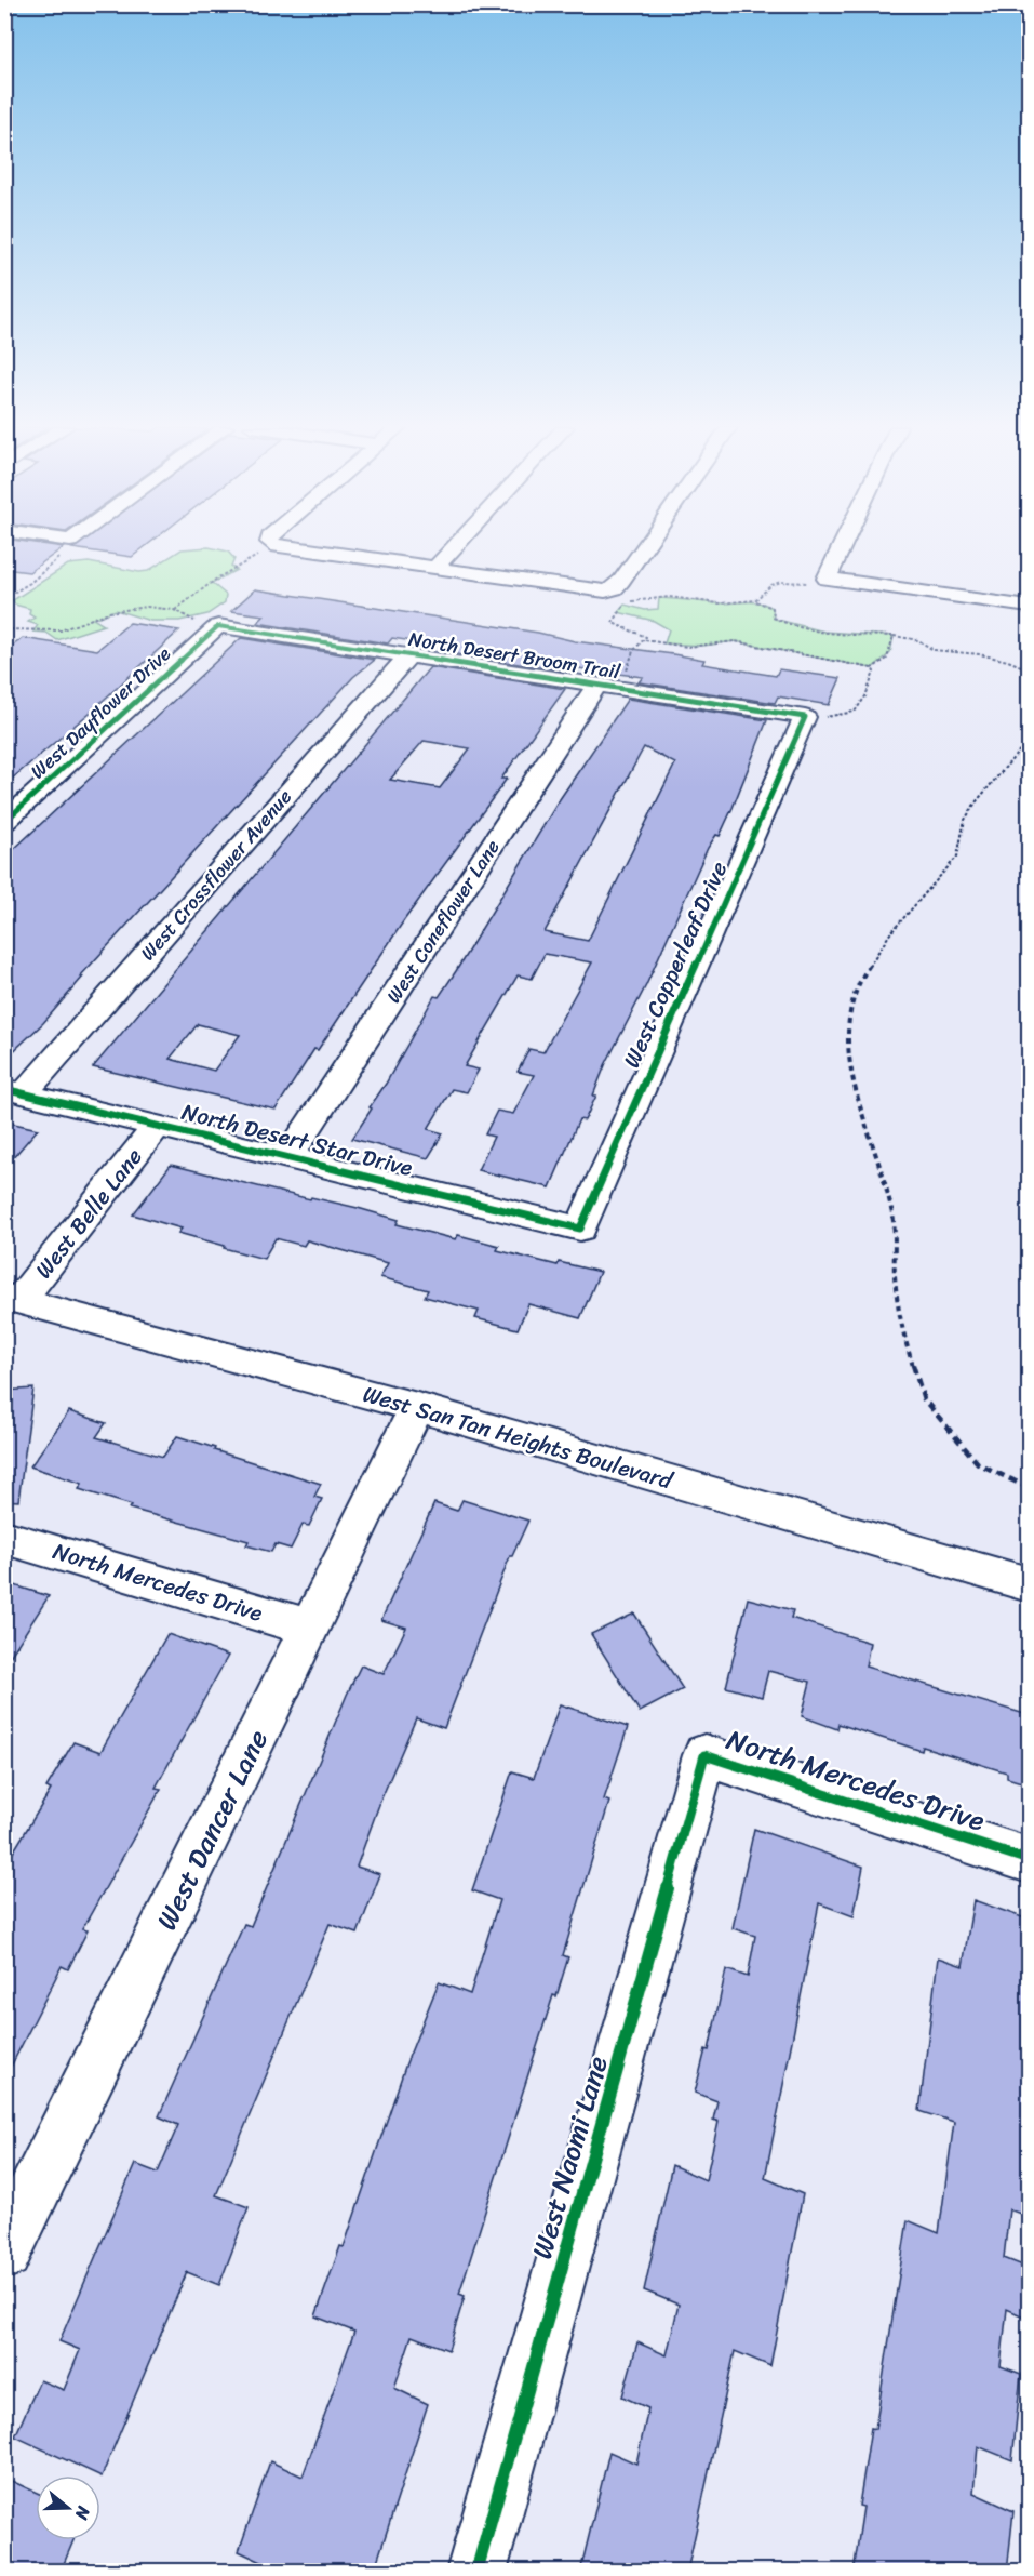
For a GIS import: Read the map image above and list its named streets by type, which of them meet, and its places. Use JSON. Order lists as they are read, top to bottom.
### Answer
{
  "streets": {
    "street": [
      "North Desert Broom Trail",
      "West Dayflower Drive",
      "West Crossflower Avenue",
      "West Coneflower Lane",
      "West Copperleaf Drive",
      "North Desert Star Drive",
      "West Belle Lane",
      "West San Tan Heights Boulevard",
      "North Mercedes Drive",
      "West Dancer Lane",
      "West Naomi Lane"
    ]
  },
  "crossings": [
    ["North Desert Broom Trail", "West Dayflower Drive"],
    ["North Desert Broom Trail", "West Crossflower Avenue"],
    ["North Desert Broom Trail", "West Coneflower Lane"],
    ["North Desert Broom Trail", "West Copperleaf Drive"],
    ["West Crossflower Avenue", "North Desert Star Drive"],
    ["West Coneflower Lane", "North Desert Star Drive"],
    ["West Copperleaf Drive", "North Desert Star Drive"],
    ["North Desert Star Drive", "West Belle Lane"],
    ["West Belle Lane", "West San Tan Heights Boulevard"],
    ["West San Tan Heights Boulevard", "West Dancer Lane"],
    ["North Mercedes Drive", "West Dancer Lane"],
    ["North Mercedes Drive", "West Naomi Lane"]
  ],
  "north": "right"
}
